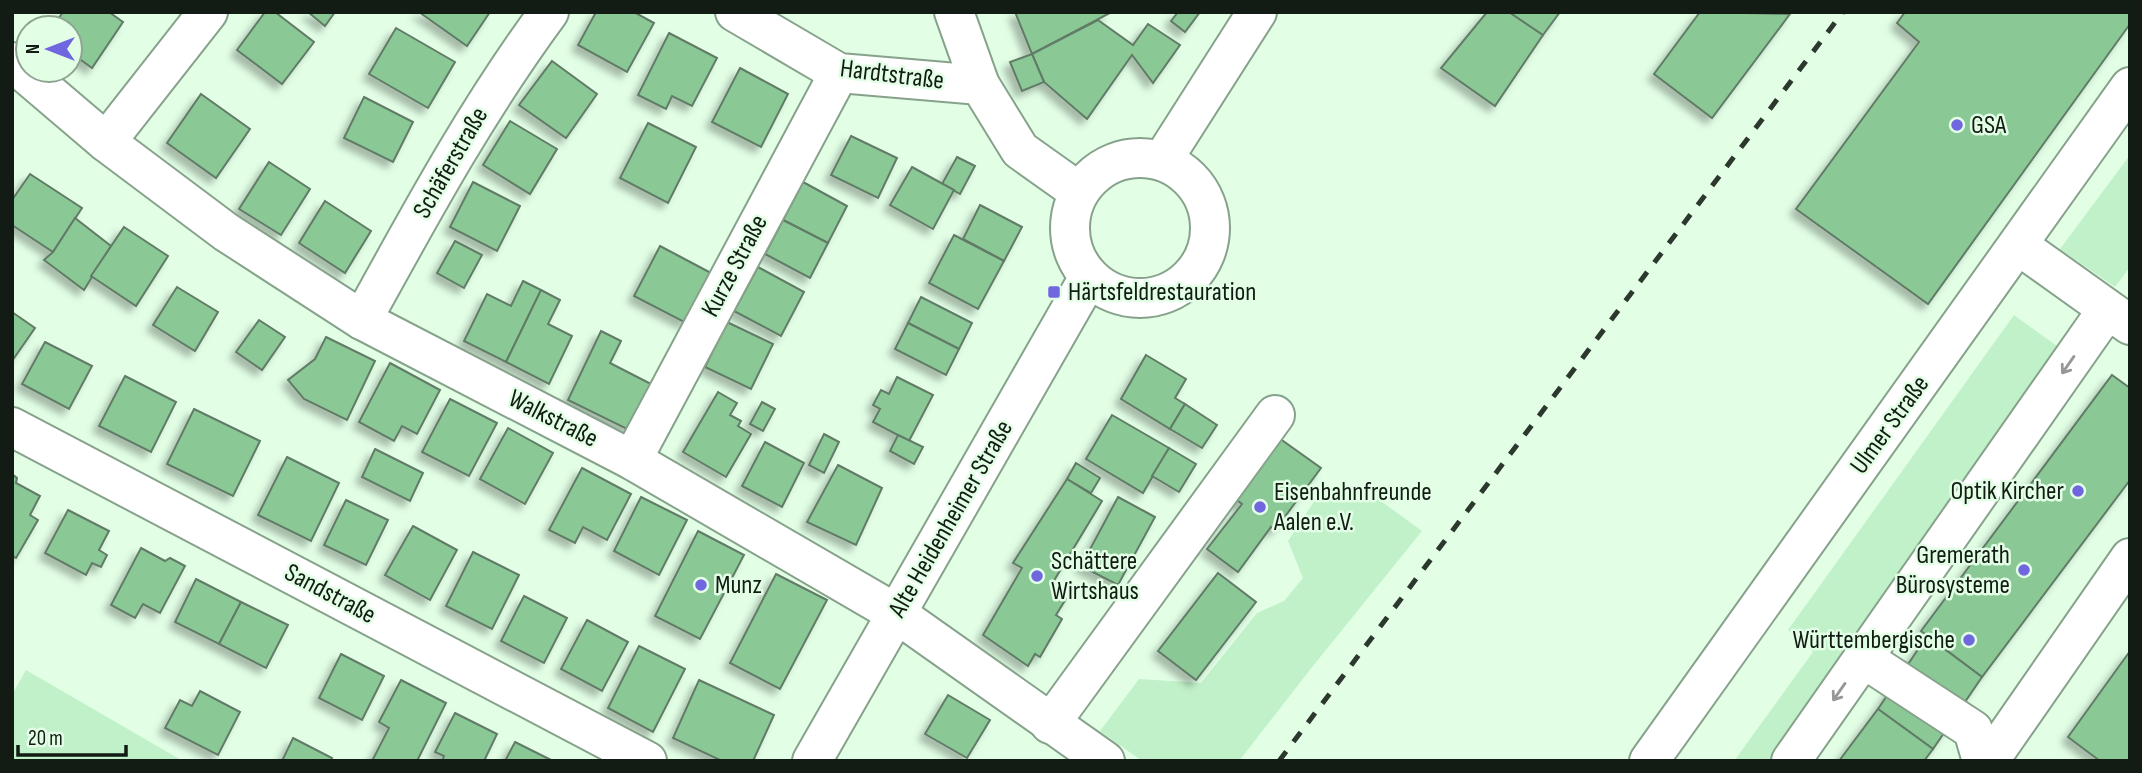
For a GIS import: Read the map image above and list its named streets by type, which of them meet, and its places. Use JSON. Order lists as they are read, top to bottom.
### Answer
{
  "streets": {
    "street": [
      "Hardtstraße",
      "Schäferstraße",
      "Kurze Straße",
      "Walkstraße",
      "Ulmer Straße",
      "Alte Heidenheimer Straße",
      "Sandstraße"
    ]
  },
  "crossings": [
    ["Hardtstraße", "Kurze Straße"],
    ["Schäferstraße", "Walkstraße"],
    ["Kurze Straße", "Walkstraße"],
    ["Walkstraße", "Alte Heidenheimer Straße"]
  ],
  "places": {
    "other": [
      "GSA",
      "Optik Kircher",
      "Eisenbahnfreunde Aalen e.V.",
      "Gremerath Bürosysteme",
      "Schättere Wirtshaus",
      "Munz",
      "Württembergische"
    ],
    "transit": ["Härtsfeldrestauration"]
  },
  "scale_bar": "20 m",
  "north": "left"
}
